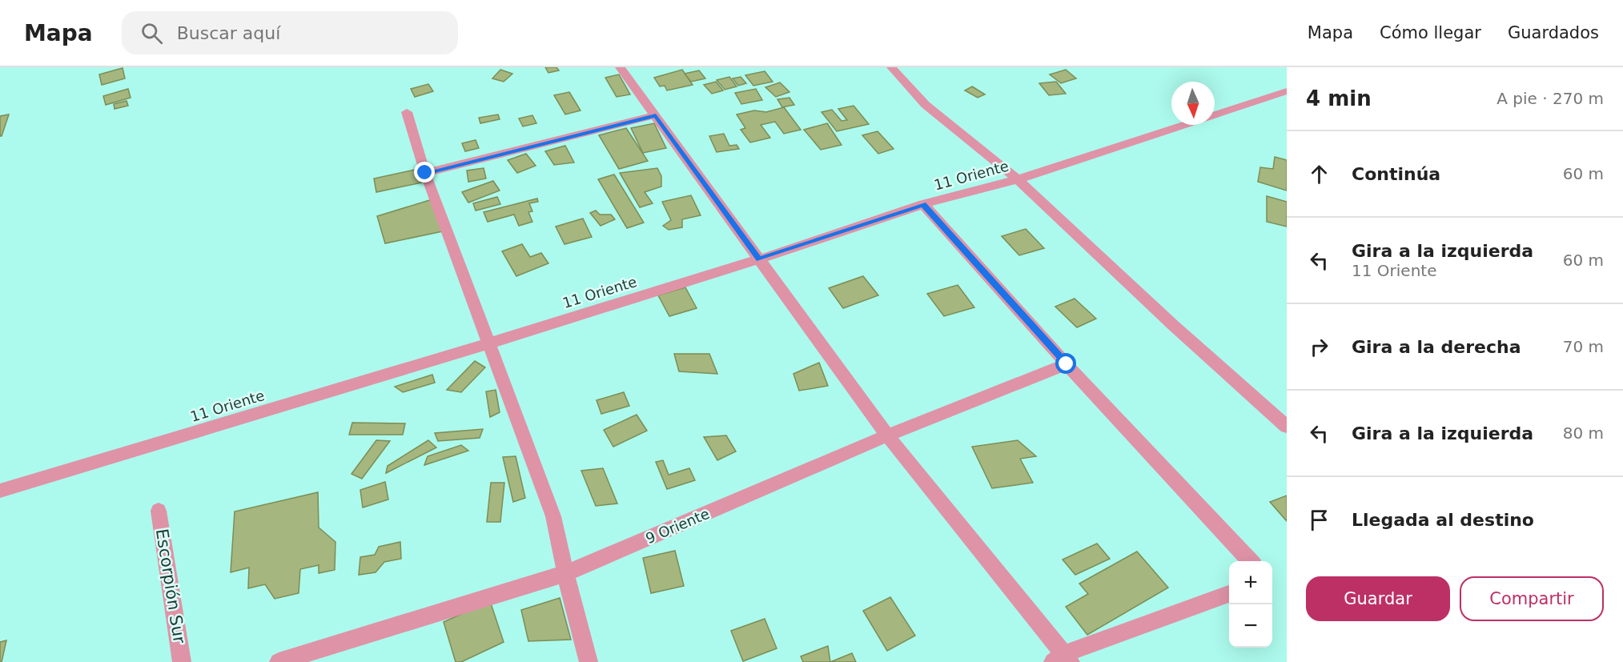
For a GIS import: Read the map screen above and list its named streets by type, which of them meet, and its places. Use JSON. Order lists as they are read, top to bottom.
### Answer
{
  "streets": {
    "street": ["11 Oriente", "9 Oriente", "Escorpión Sur"]
  },
  "north": "bottom",
  "page": {
    "header": "Mapa",
    "search": "Buscar aquí",
    "nav": ["Mapa", "Cómo llegar", "Guardados"],
    "heading": ["4 min", "A pie · 270 m"],
    "list": [
      ["Continúa", "60 m"],
      ["Gira a la izquierda", "11 Oriente", "60 m"],
      ["Gira a la derecha", "70 m"],
      ["Gira a la izquierda", "80 m"],
      "Llegada al destino"
    ],
    "map_buttons": ["+", "−"],
    "buttons": ["Guardar", "Compartir"]
  }
}
